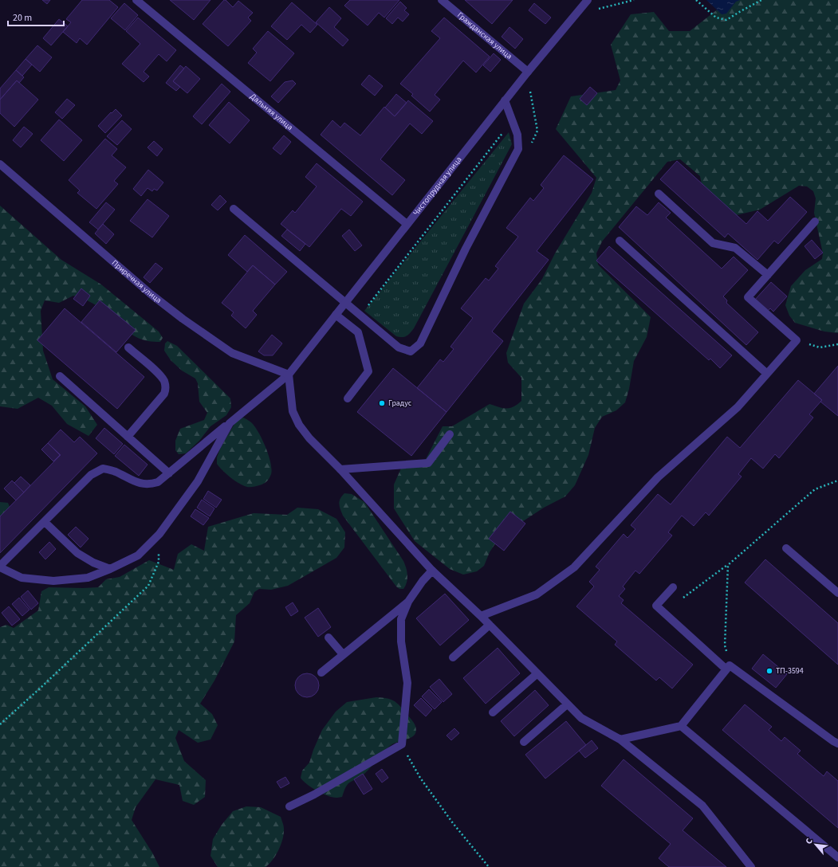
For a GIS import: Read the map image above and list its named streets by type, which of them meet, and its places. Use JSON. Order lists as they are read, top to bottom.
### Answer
{
  "streets": {
    "street": [
      "Гражданская улица",
      "Дальняя улица",
      "Чистопрудная улица",
      "Приречная улица"
    ]
  },
  "crossings": [
    ["Гражданская улица", "Чистопрудная улица"],
    ["Дальняя улица", "Чистопрудная улица"],
    ["Чистопрудная улица", "Приречная улица"]
  ],
  "places": ["Градус", "ТП-3594"],
  "scale_bar": "20 m",
  "north": "top left"
}
